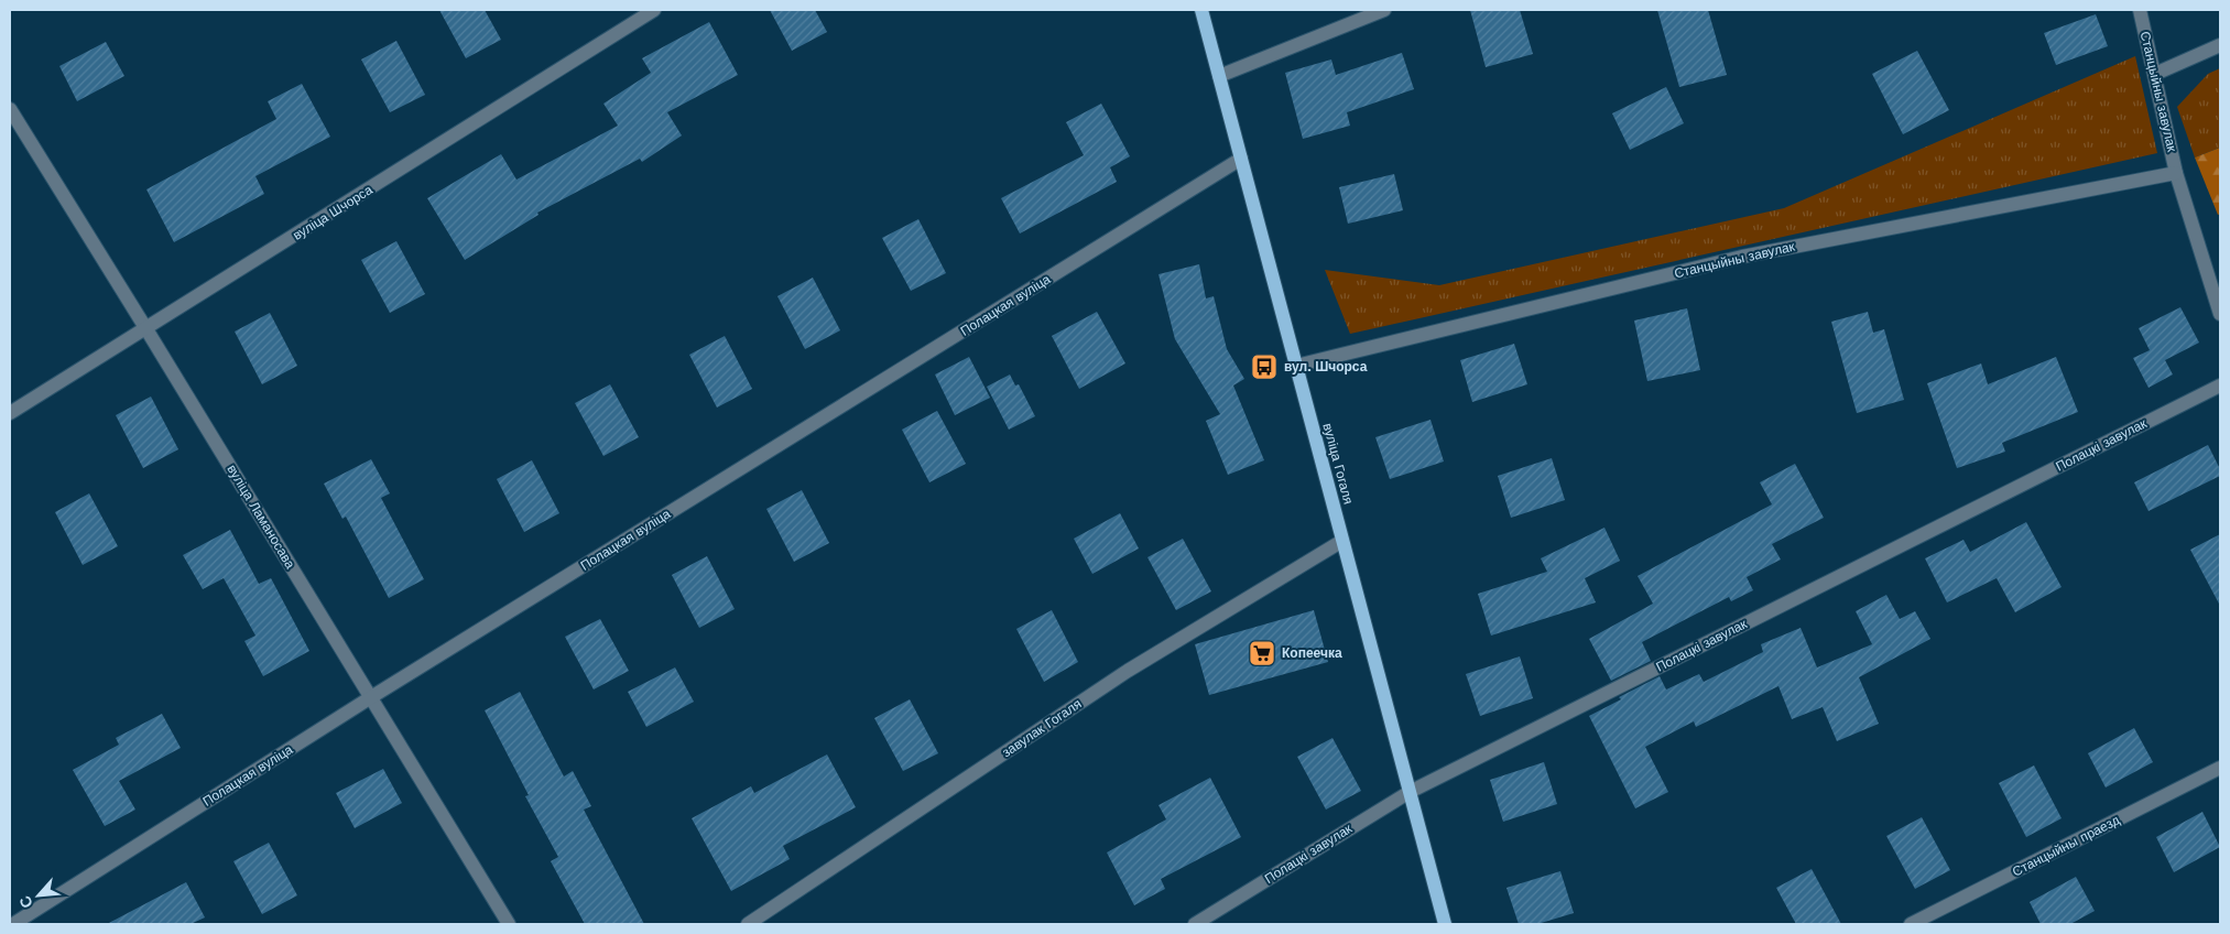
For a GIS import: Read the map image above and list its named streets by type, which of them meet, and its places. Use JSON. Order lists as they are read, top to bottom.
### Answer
{
  "streets": {
    "main road": ["вуліца Гогаля"],
    "street": [
      "Станцыйны завулак",
      "вуліца Шчорса",
      "Полацкая вуліца",
      "Полацкі завулак",
      "вуліца Ламаносава",
      "завулак Гогаля",
      "Станцыйны праезд"
    ]
  },
  "crossings": [
    ["Станцыйны завулак", "вуліца Гогаля"],
    ["вуліца Шчорса", "вуліца Ламаносава"],
    ["Полацкая вуліца", "вуліца Гогаля"],
    ["Полацкая вуліца", "вуліца Ламаносава"],
    ["Полацкі завулак", "вуліца Гогаля"],
    ["вуліца Гогаля", "завулак Гогаля"]
  ],
  "places": {
    "bus stop": ["вул. Шчорса"],
    "supermarket": ["Копеечка"]
  },
  "north": "bottom left"
}
